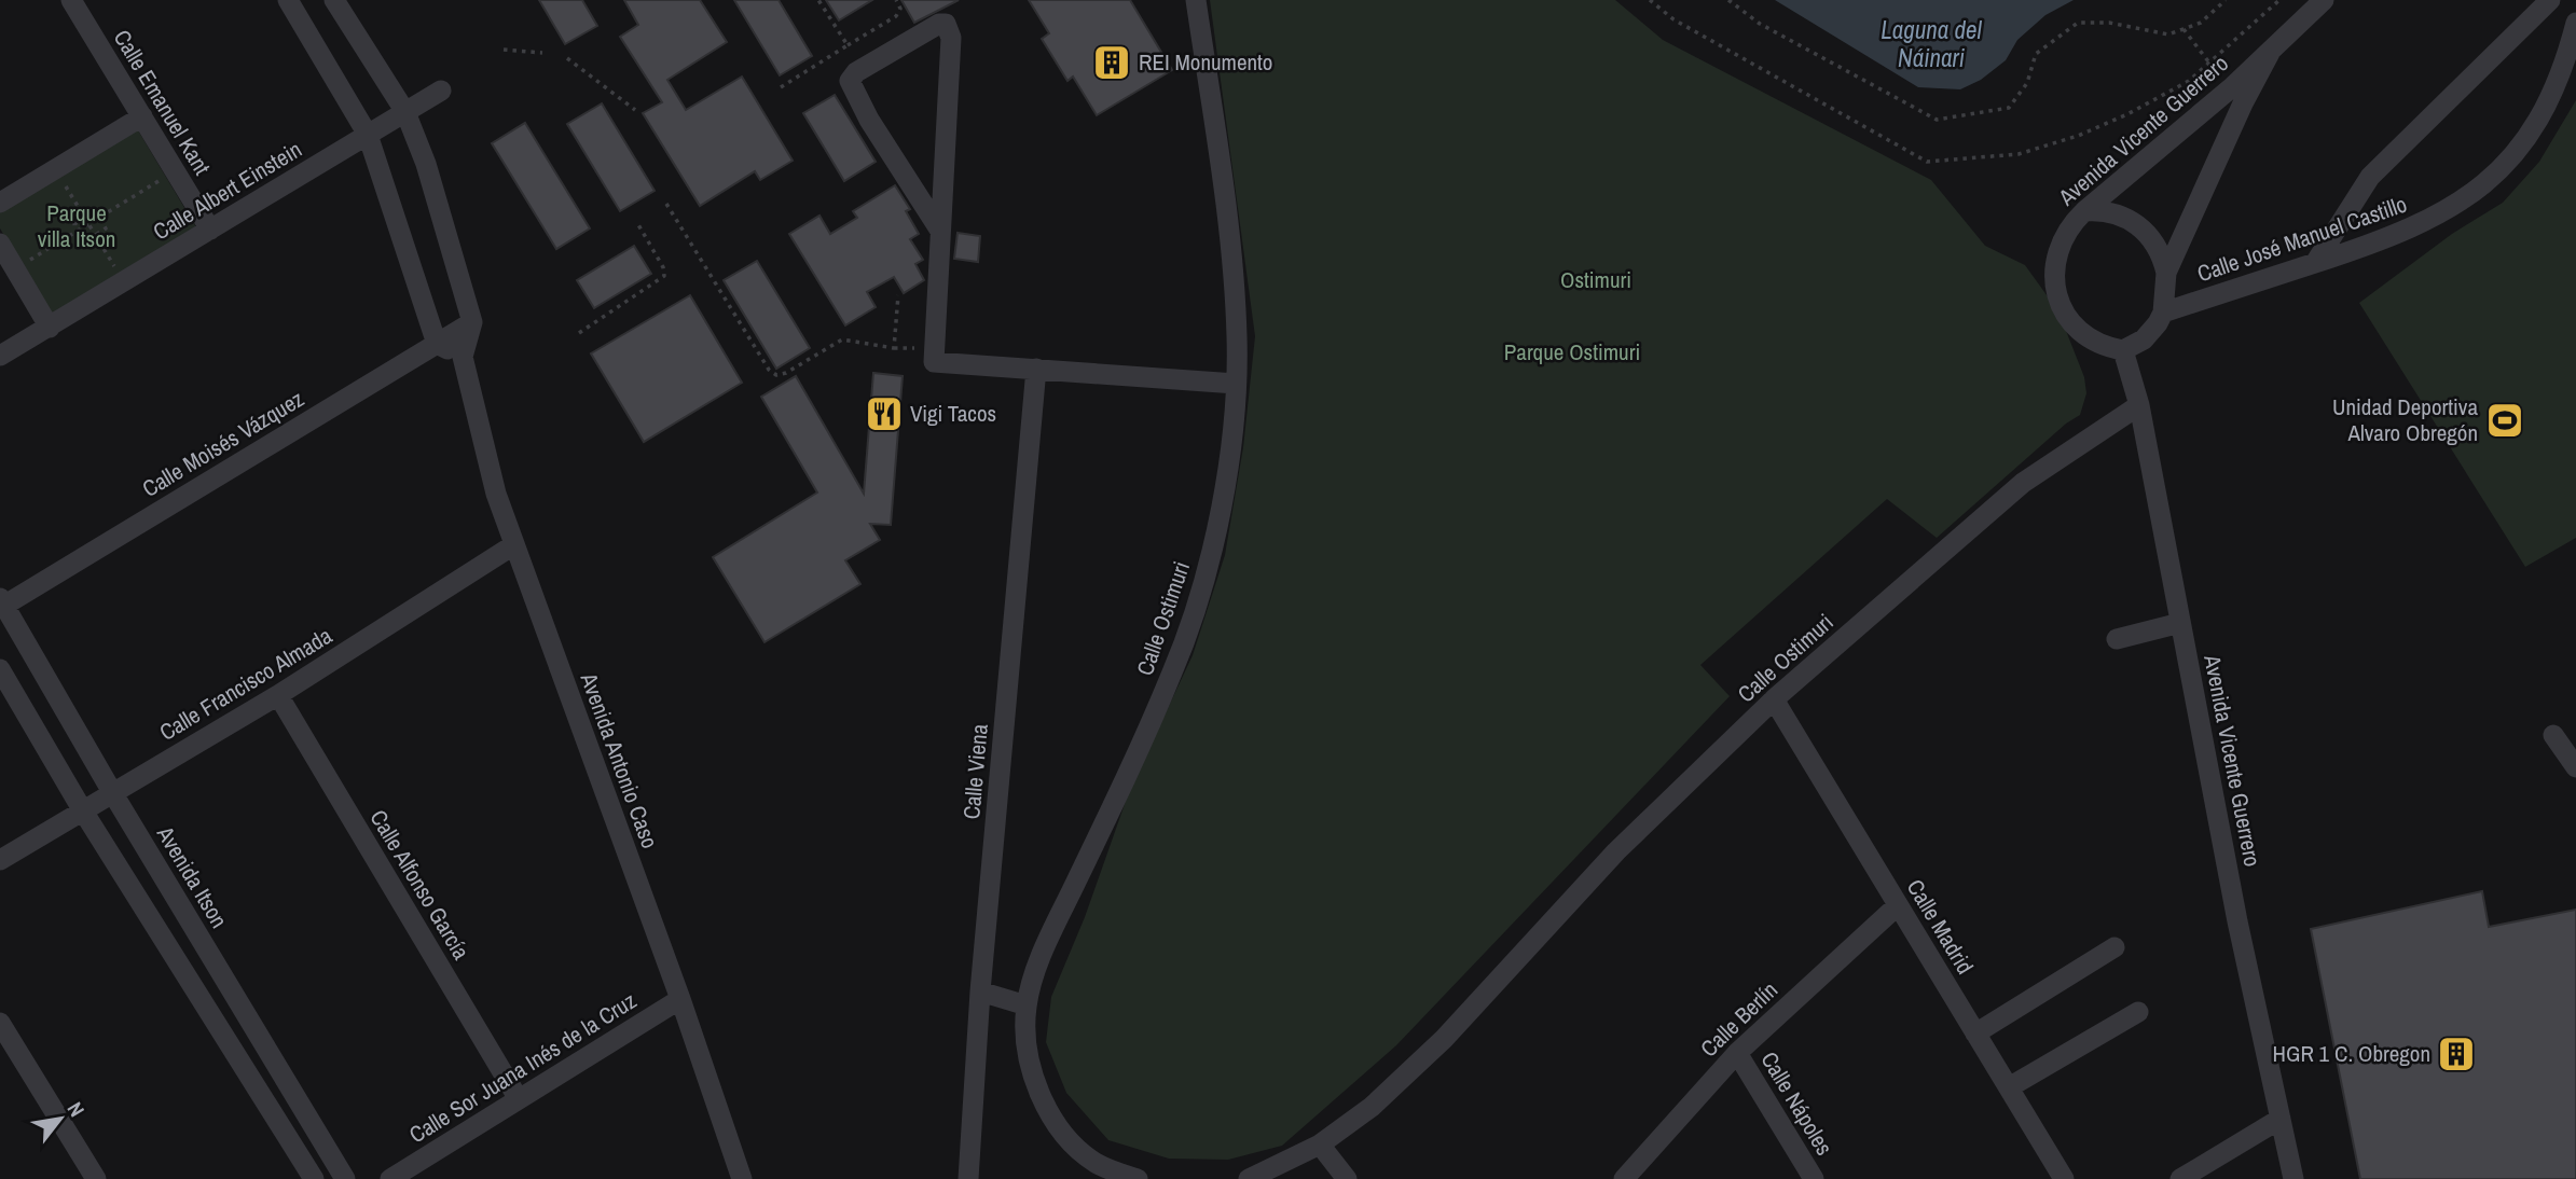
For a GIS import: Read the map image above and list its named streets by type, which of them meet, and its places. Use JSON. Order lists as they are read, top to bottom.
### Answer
{
  "streets": {
    "street": [
      "Calle Emanuel Kant",
      "Avenida Vicente Guerrero",
      "Calle Albert Einstein",
      "Calle José Manuel Castillo",
      "Calle Moisés Vázquez",
      "Calle Ostimuri",
      "Calle Francisco Almada",
      "Avenida Antonio Caso",
      "Calle Viena",
      "Avenida Itson",
      "Calle Alfonso García",
      "Calle Madrid",
      "Calle Berlín",
      "Calle Sor Juana Inés de la Cruz",
      "Calle Nápoles"
    ]
  },
  "crossings": [
    ["Calle Emanuel Kant", "Calle Albert Einstein"],
    ["Avenida Vicente Guerrero", "Calle José Manuel Castillo"],
    ["Avenida Vicente Guerrero", "Calle Ostimuri"],
    ["Calle Moisés Vázquez", "Avenida Antonio Caso"],
    ["Calle Moisés Vázquez", "Avenida Itson"],
    ["Calle Ostimuri", "Calle Madrid"],
    ["Calle Francisco Almada", "Avenida Antonio Caso"],
    ["Calle Francisco Almada", "Avenida Itson"],
    ["Calle Francisco Almada", "Calle Alfonso García"],
    ["Avenida Antonio Caso", "Calle Sor Juana Inés de la Cruz"],
    ["Calle Alfonso García", "Calle Sor Juana Inés de la Cruz"],
    ["Calle Madrid", "Calle Berlín"],
    ["Calle Berlín", "Calle Nápoles"]
  ],
  "water": ["Laguna del Náinari"],
  "parks": ["Parque villa Itson", "Ostimuri", "Parque Ostimuri"],
  "places": {
    "building": ["REI Monumento", "HGR 1 C. Obregon"],
    "restaurant": ["Vigi Tacos"],
    "sports": ["Unidad Deportiva Alvaro Obregón"]
  },
  "north": "top right"
}
